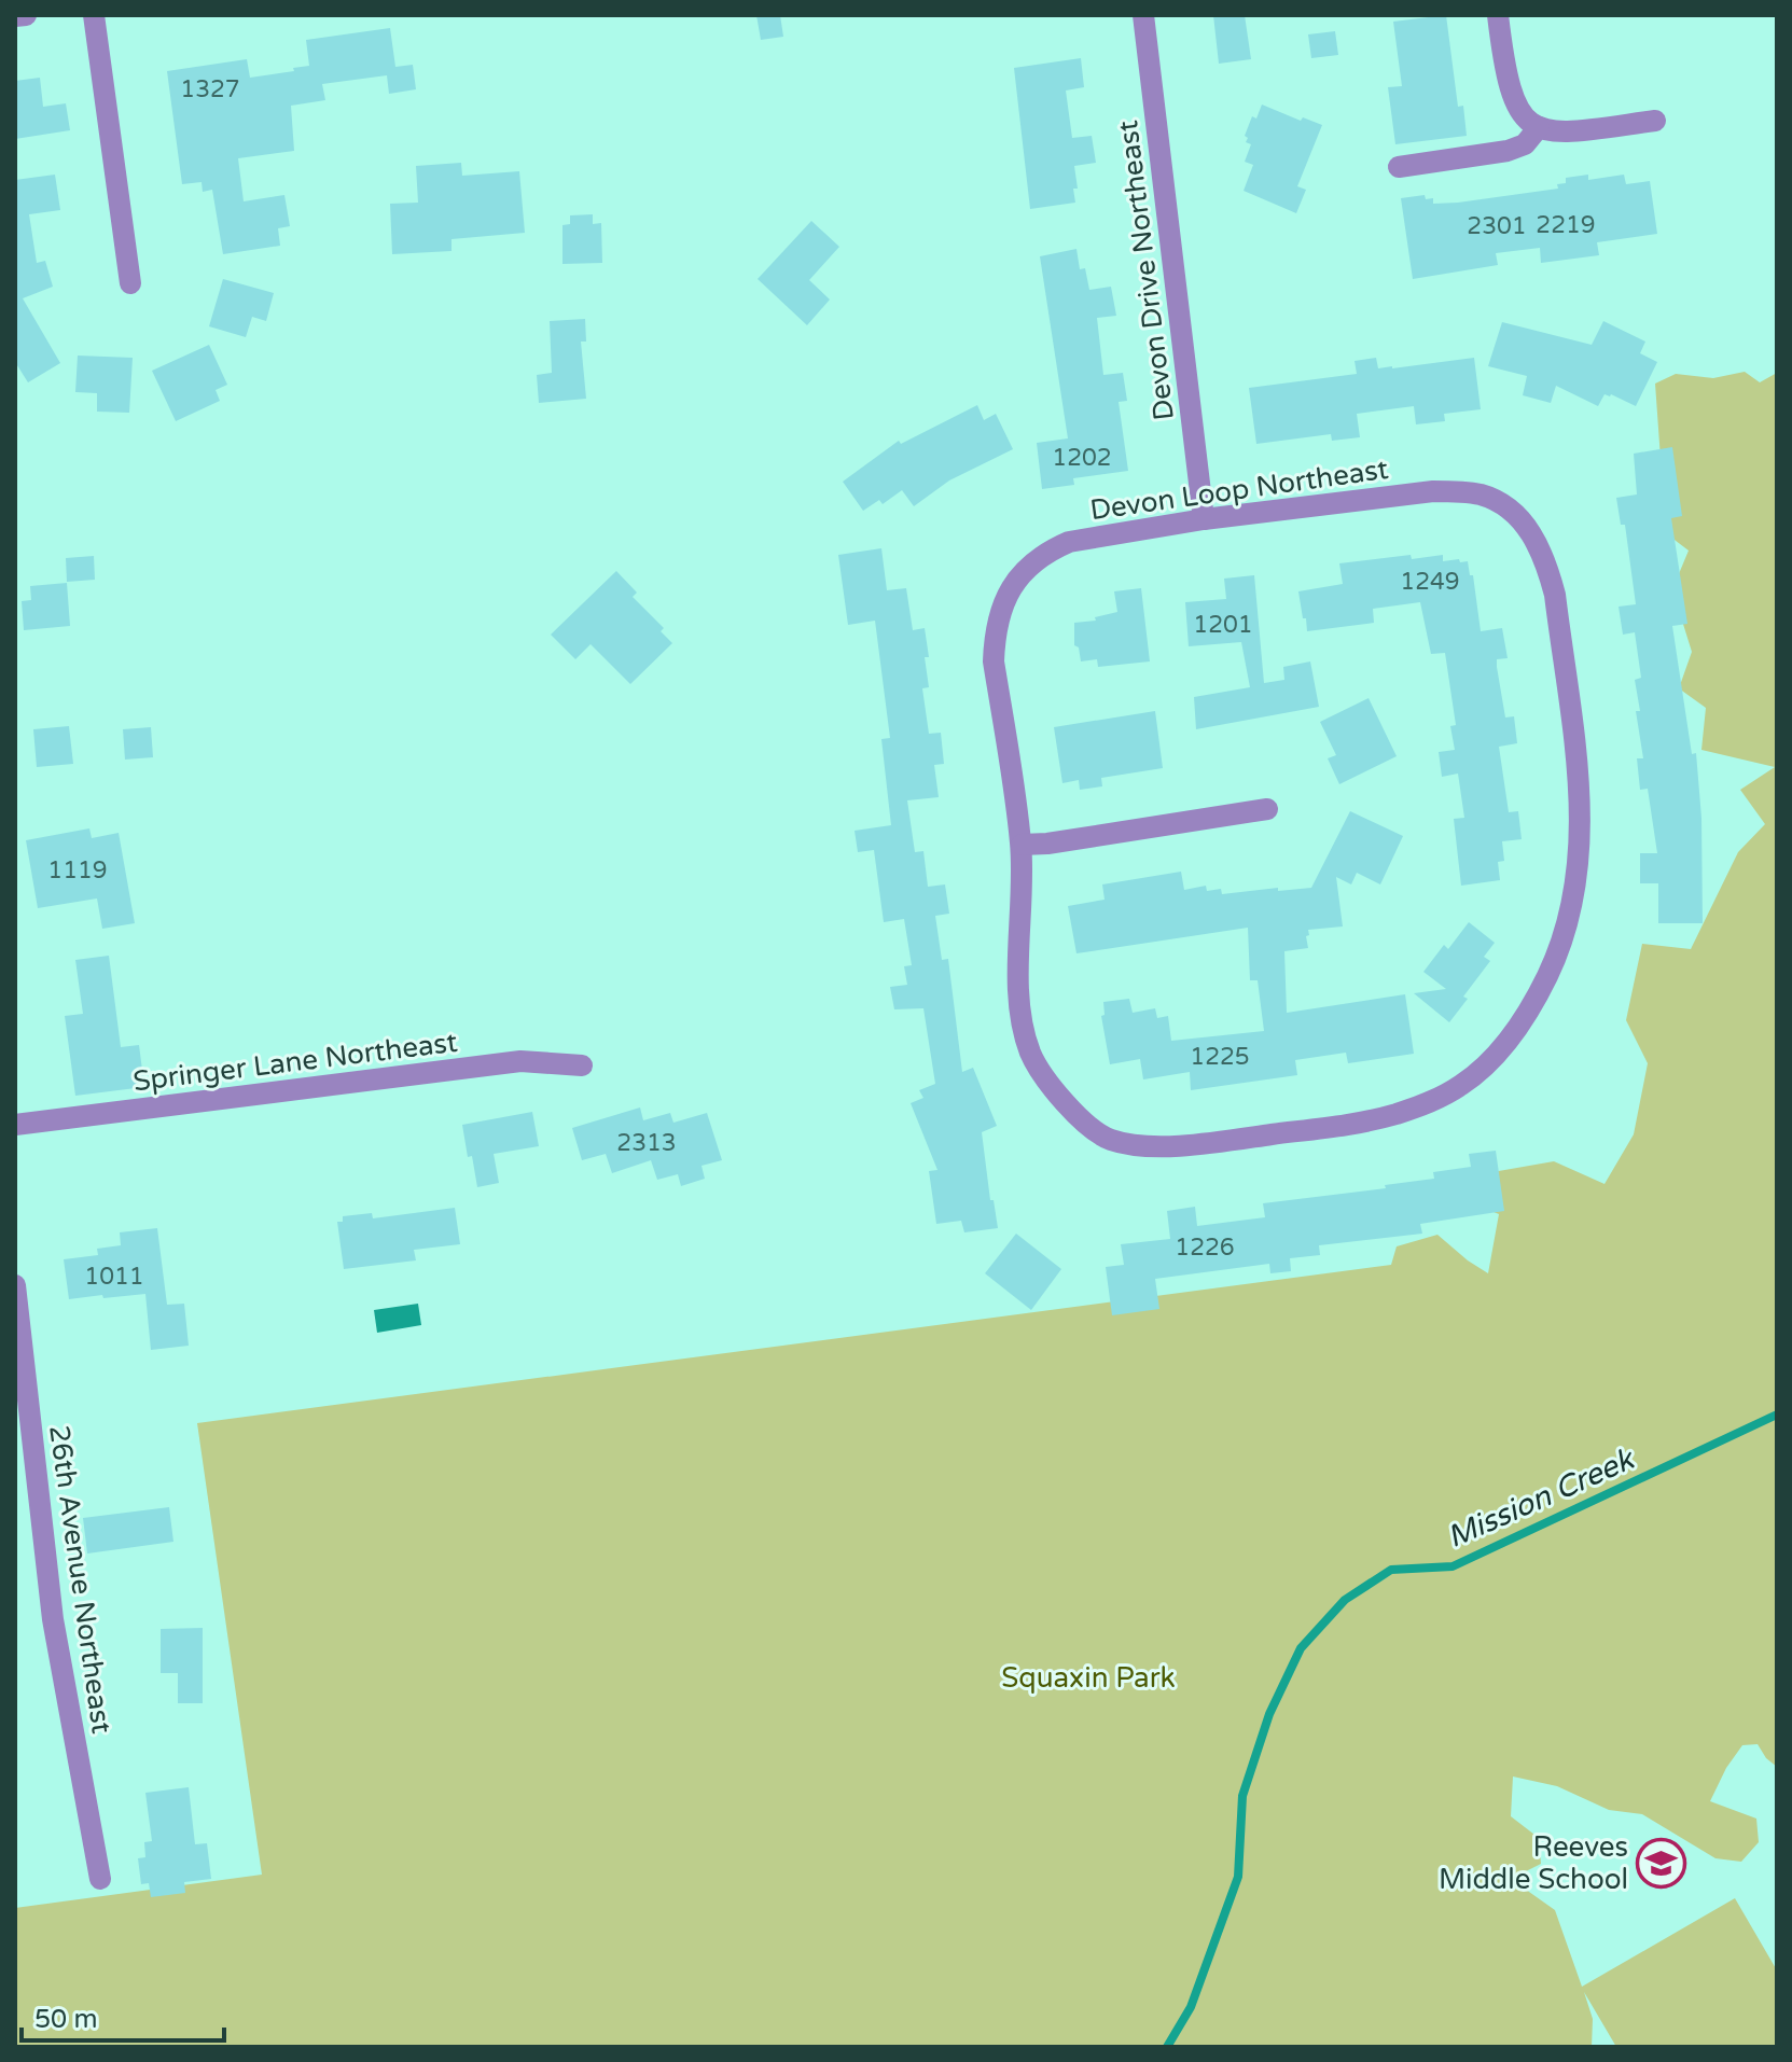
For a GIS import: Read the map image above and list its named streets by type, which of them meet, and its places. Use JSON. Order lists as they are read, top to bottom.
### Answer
{
  "streets": {
    "street": [
      "Devon Drive Northeast",
      "Devon Loop Northeast",
      "Springer Lane Northeast",
      "26th Avenue Northeast"
    ]
  },
  "crossings": [
    ["Devon Drive Northeast", "Devon Loop Northeast"]
  ],
  "water": ["Mission Creek"],
  "parks": ["Squaxin Park"],
  "places": {
    "school or university": ["Reeves Middle School"]
  },
  "house_numbers": [
    "1327",
    "2219",
    "2301",
    "1202",
    "1249",
    "1201",
    "1119",
    "1225",
    "2313",
    "1226",
    "1011"
  ],
  "scale_bar": "50 m"
}
